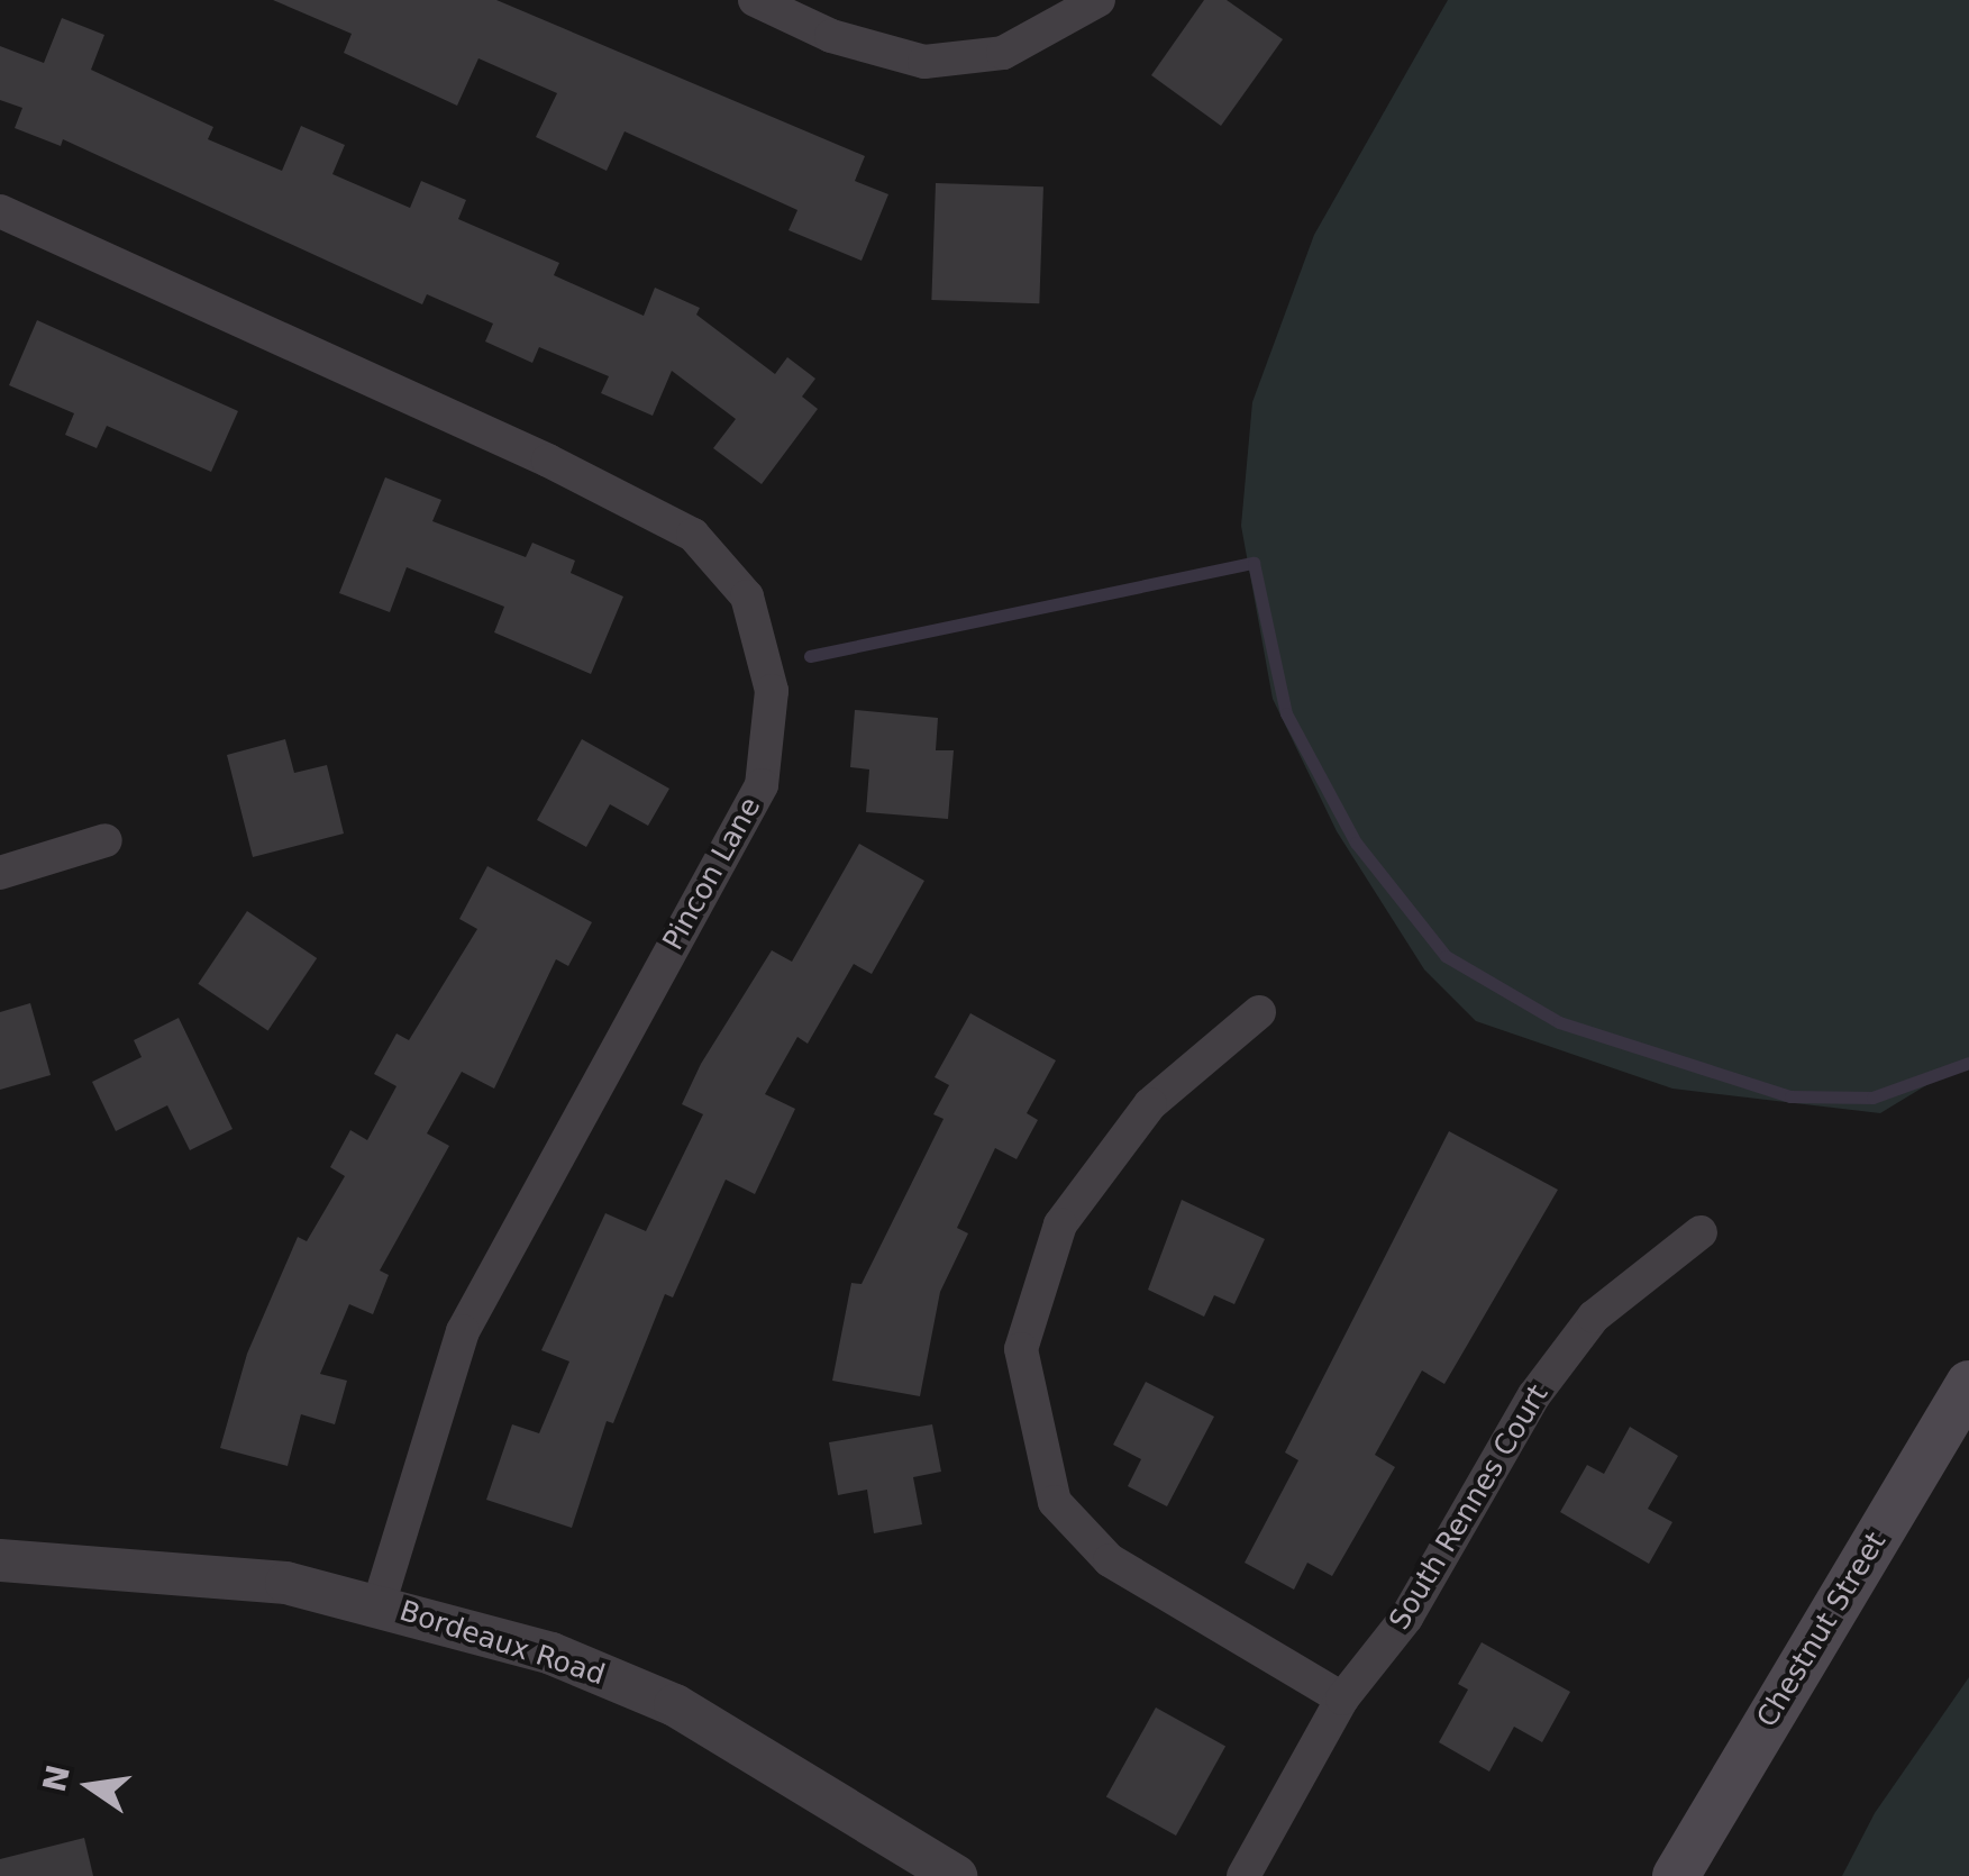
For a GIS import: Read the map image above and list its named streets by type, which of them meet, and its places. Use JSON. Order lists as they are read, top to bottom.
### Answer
{
  "streets": {
    "main road": ["Chestnut Street"],
    "street": ["Pincon Lane", "South Rennes Court", "Bordeaux Road"]
  },
  "crossings": [
    ["Pincon Lane", "Bordeaux Road"]
  ],
  "north": "left"
}
